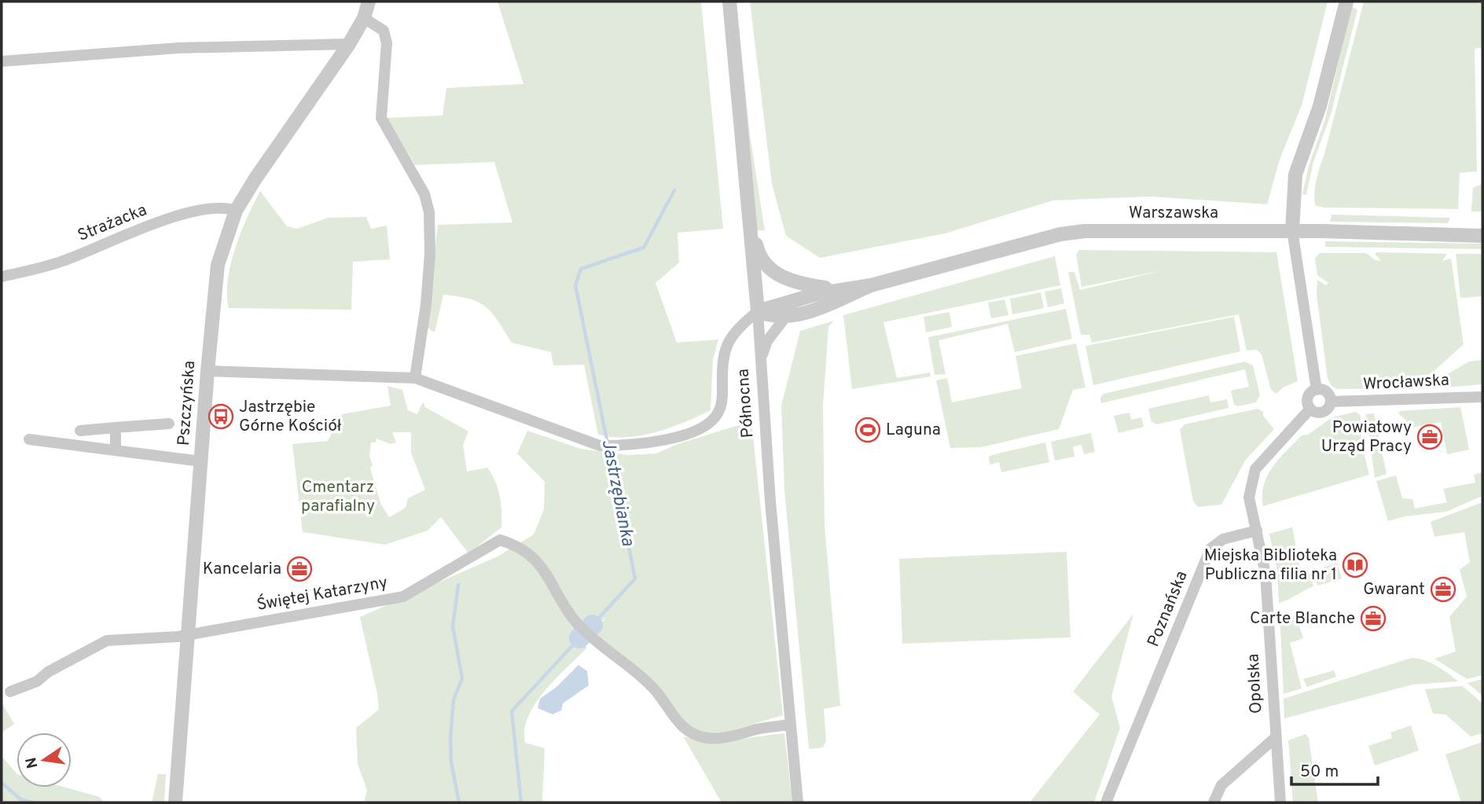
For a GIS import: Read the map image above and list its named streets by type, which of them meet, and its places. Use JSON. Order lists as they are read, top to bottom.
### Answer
{
  "streets": {
    "street": [
      "Warszawska",
      "Strażacka",
      "Wrocławska",
      "Pszczyńska",
      "Północna",
      "Świętej Katarzyny",
      "Poznańska",
      "Opolska"
    ]
  },
  "crossings": [
    ["Warszawska", "Północna"],
    ["Strażacka", "Pszczyńska"],
    ["Pszczyńska", "Świętej Katarzyny"],
    ["Północna", "Świętej Katarzyny"],
    ["Poznańska", "Opolska"]
  ],
  "water": ["Jastrzębianka"],
  "parks": ["Cmentarz parafialny"],
  "places": {
    "bus stop": ["Jastrzębie Górne Kościół"],
    "sports": ["Laguna"],
    "office": [
      "Powiatowy Urząd Pracy",
      "Kancelaria",
      "Gwarant",
      "Carte Blanche"
    ],
    "library": ["Miejska Biblioteka Publiczna filia nr 1"]
  },
  "scale_bar": "50 m",
  "north": "left"
}
